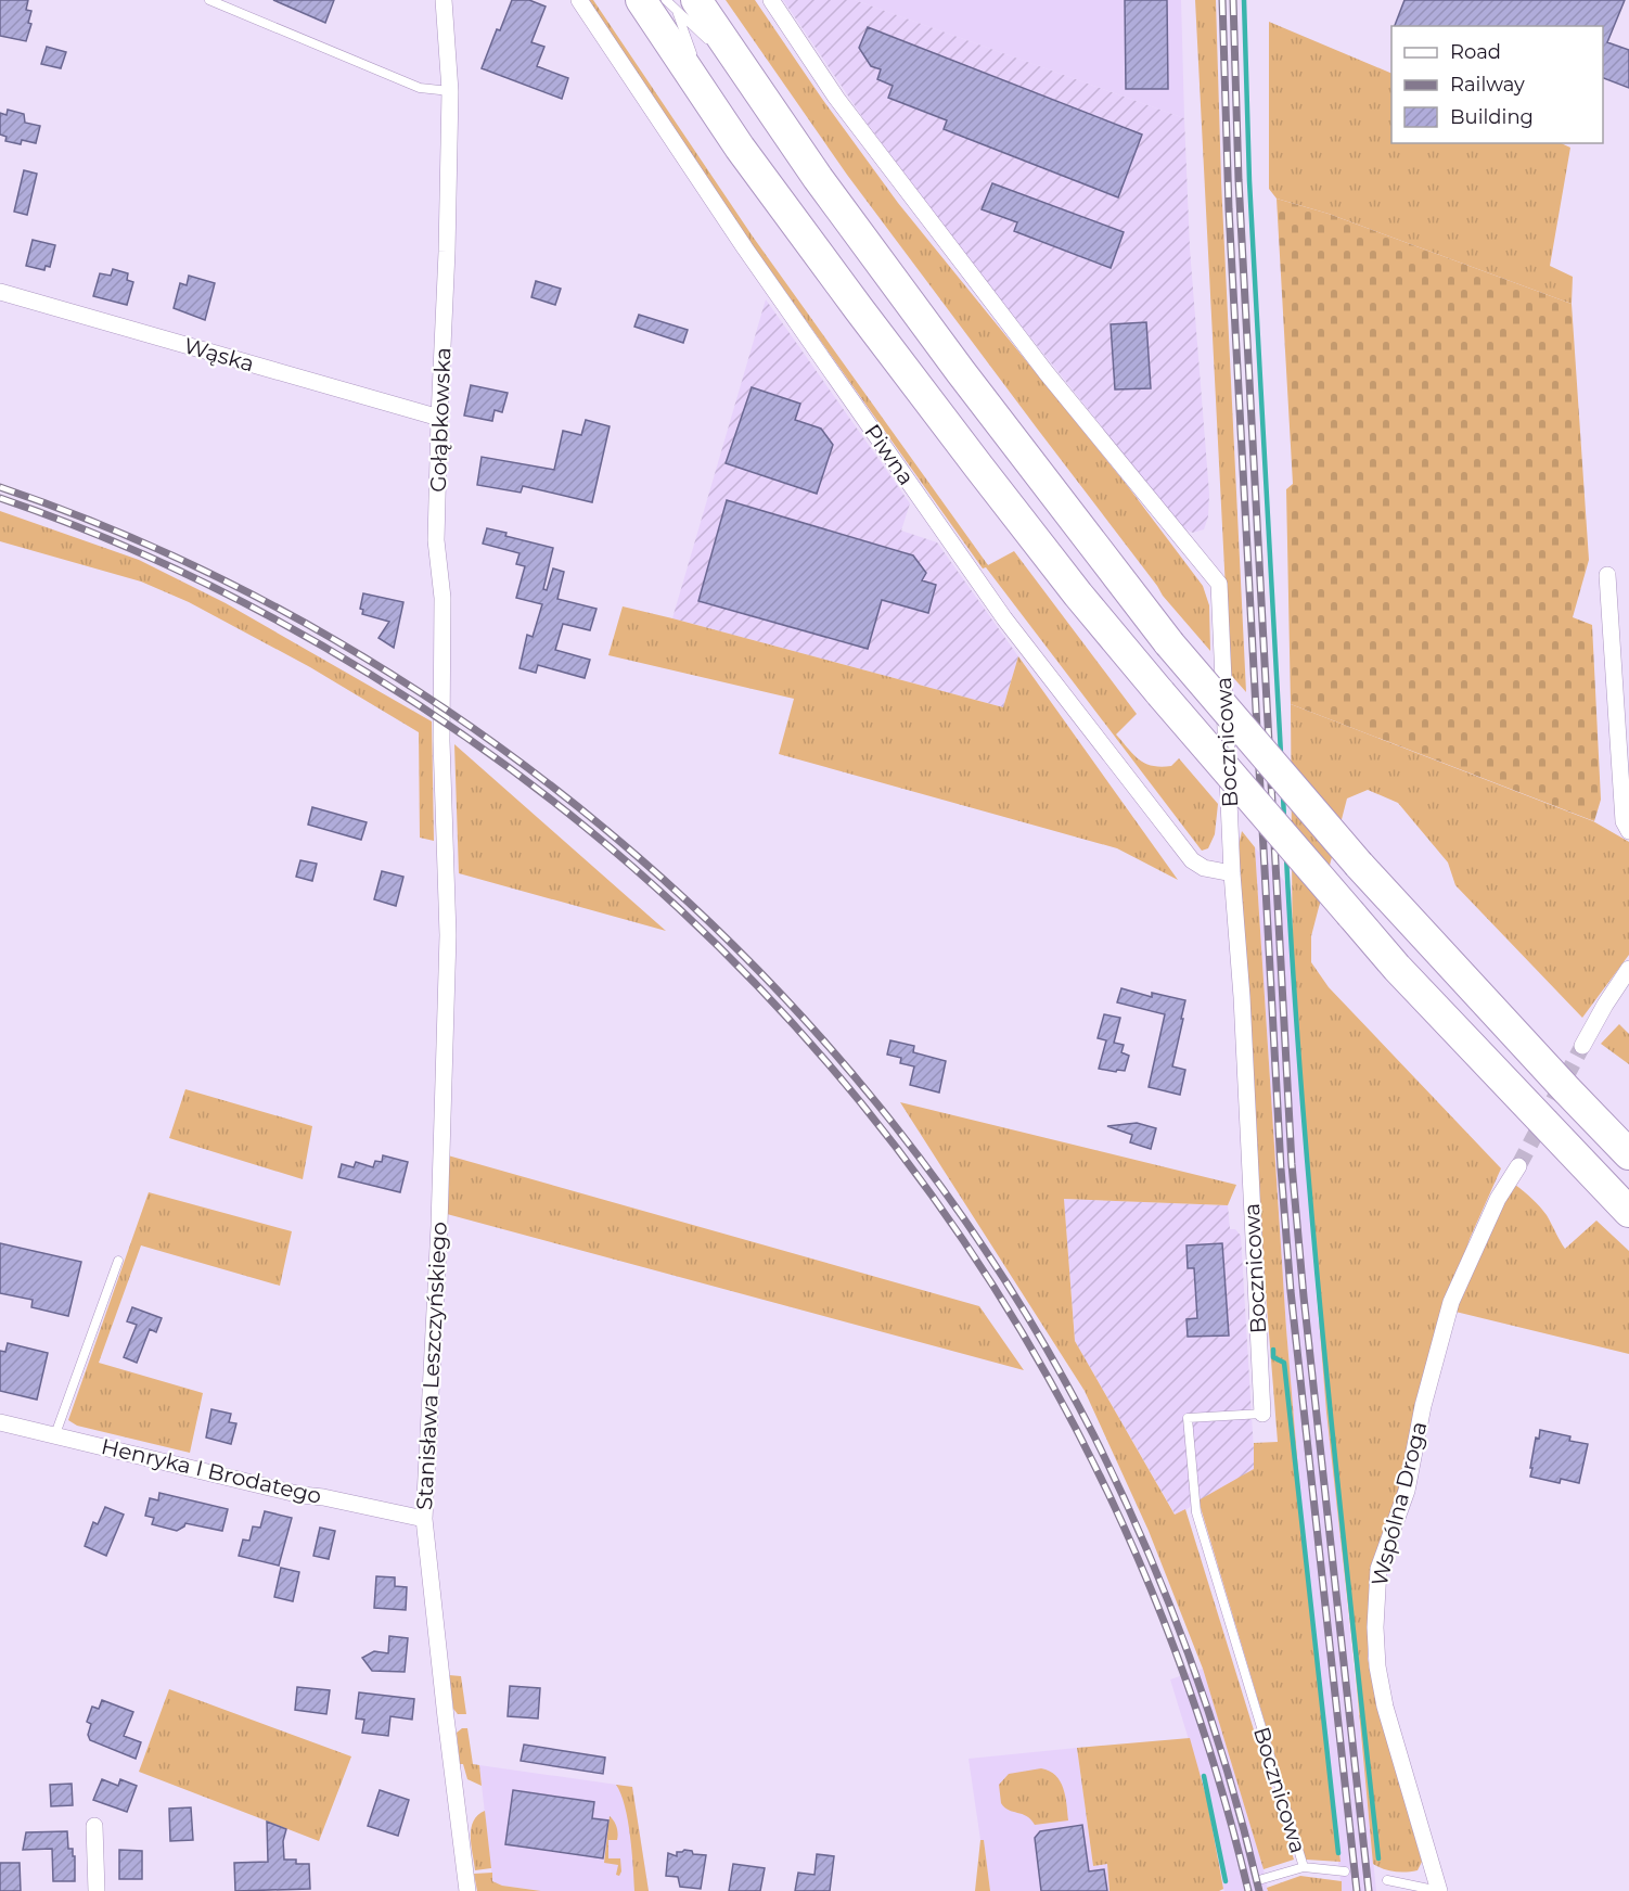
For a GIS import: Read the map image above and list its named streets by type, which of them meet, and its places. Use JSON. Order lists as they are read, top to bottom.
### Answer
{
  "streets": {
    "street": [
      "Wąska",
      "Gołąbkowska",
      "Piwna",
      "Bocznicowa",
      "Stanisława Leszczyńskiego",
      "Henryka I Brodatego",
      "Wspólna Droga"
    ]
  },
  "crossings": [
    ["Wąska", "Gołąbkowska"],
    ["Gołąbkowska", "Stanisława Leszczyńskiego"],
    ["Piwna", "Bocznicowa"],
    ["Stanisława Leszczyńskiego", "Henryka I Brodatego"]
  ],
  "legend": ["Road", "Railway", "Building"]
}
